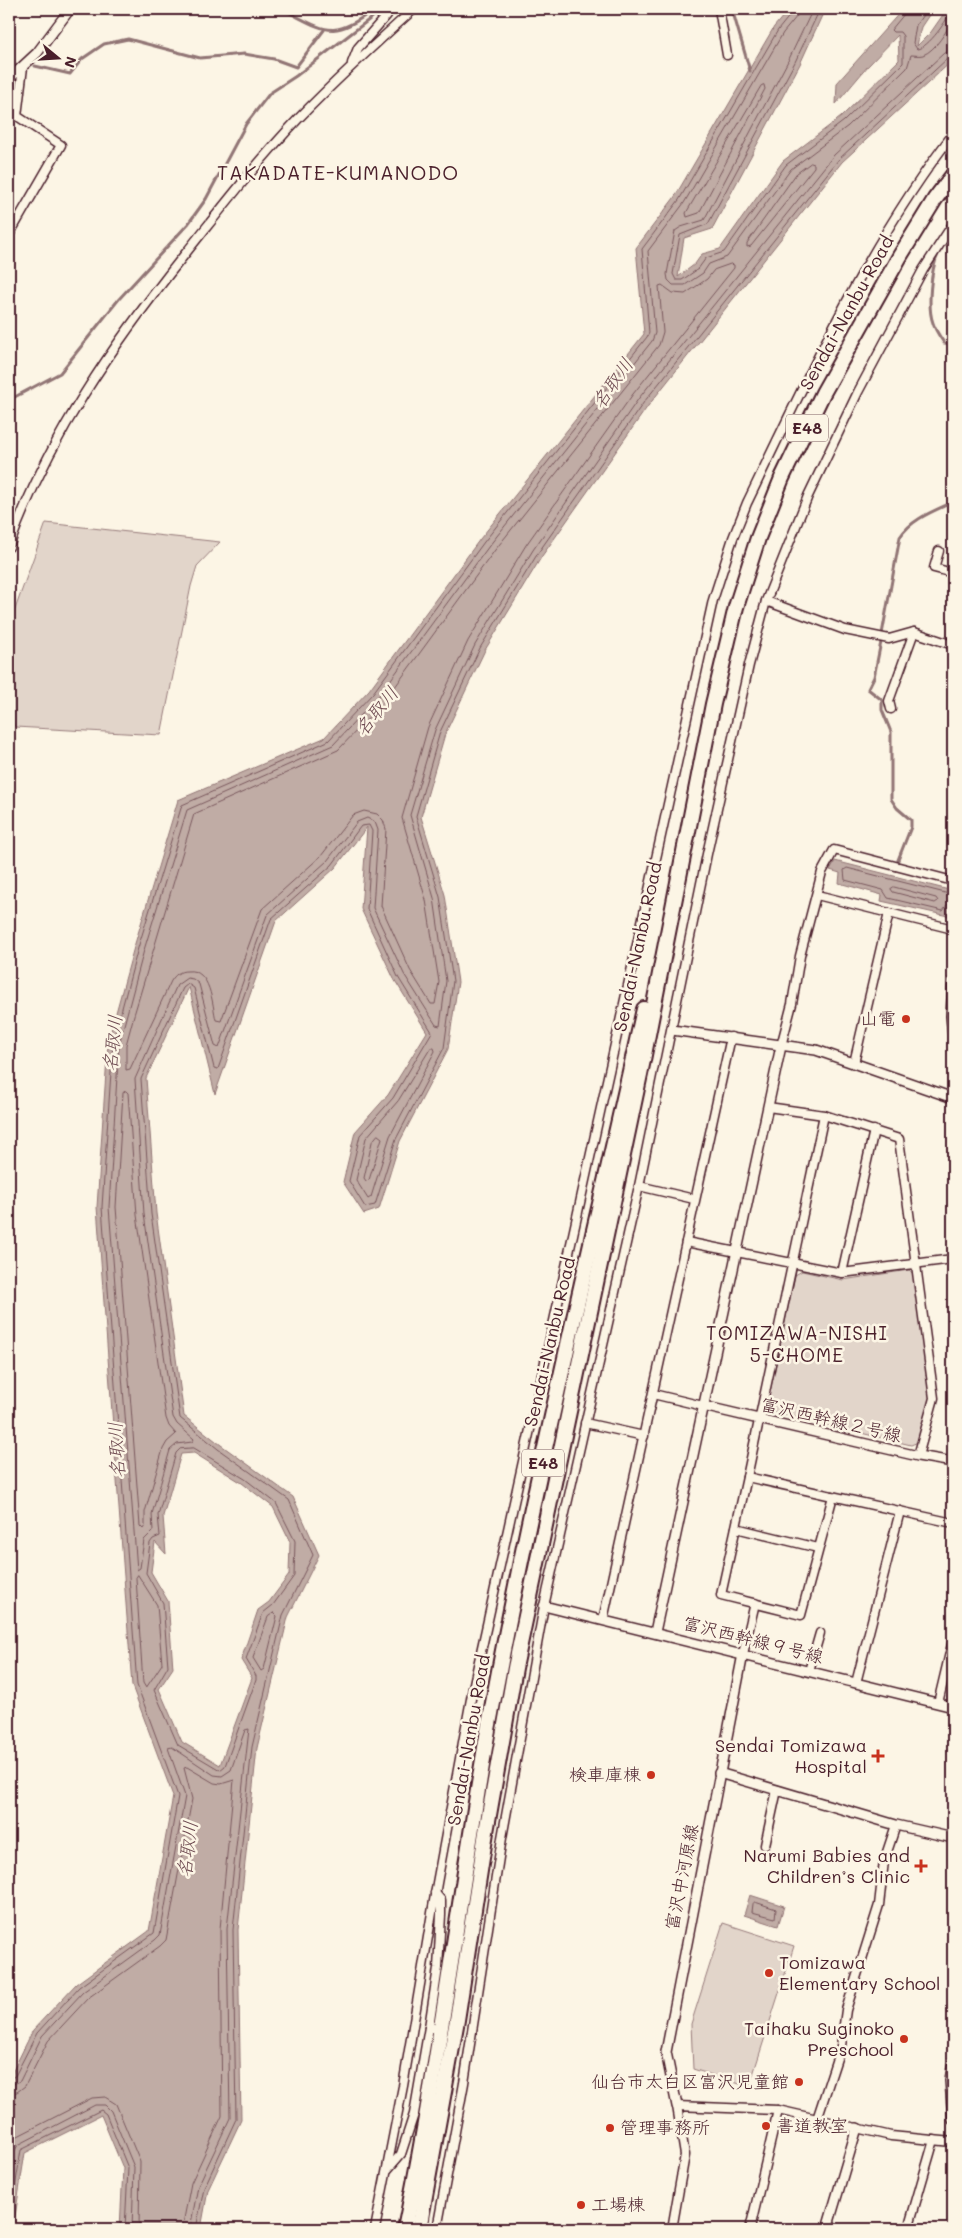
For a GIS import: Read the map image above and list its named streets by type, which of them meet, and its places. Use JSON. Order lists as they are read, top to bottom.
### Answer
{
  "streets": {
    "highway": ["Sendai-Nanbu Road", "E48"],
    "street": ["富沢西幹線２号線", "富沢西幹線９号線", "富沢中河原線"]
  },
  "crossings": [
    ["富沢西幹線９号線", "富沢中河原線"]
  ],
  "districts": ["TAKADATE-KUMANODO", "TOMIZAWA-NISHI 5-CHOME"],
  "water": ["名取川"],
  "places": {
    "other": [
      "山電",
      "検車庫棟",
      "Tomizawa Elementary School",
      "Taihaku Suginoko Preschool",
      "仙台市太白区富沢児童館",
      "書道教室",
      "管理事務所",
      "工場棟"
    ],
    "health": ["Sendai Tomizawa Hospital", "Narumi Babies and Children’s Clinic"]
  },
  "north": "right"
}
